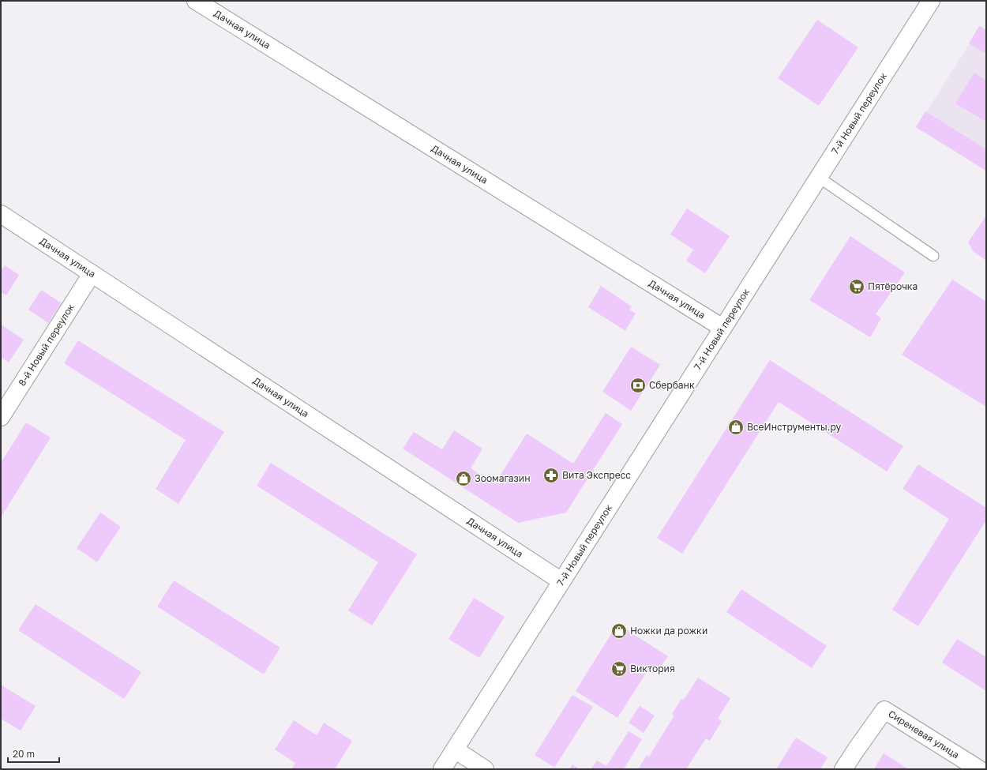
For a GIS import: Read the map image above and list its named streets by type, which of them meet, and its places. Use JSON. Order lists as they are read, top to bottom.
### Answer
{
  "streets": {
    "street": [
      "Дачная улица",
      "7-й Новый переулок",
      "8-й Новый переулок",
      "Сиреневая улица"
    ]
  },
  "crossings": [
    ["Дачная улица", "7-й Новый переулок"],
    ["Дачная улица", "8-й Новый переулок"]
  ],
  "places": {
    "supermarket": ["Пятёрочка", "Виктория"],
    "bank": ["Сбербанк"],
    "shop": ["ВсеИнструменты.ру", "Зоомагазин", "Ножки да рожки"],
    "pharmacy": ["Вита Экспресс"]
  },
  "scale_bar": "20 m"
}
